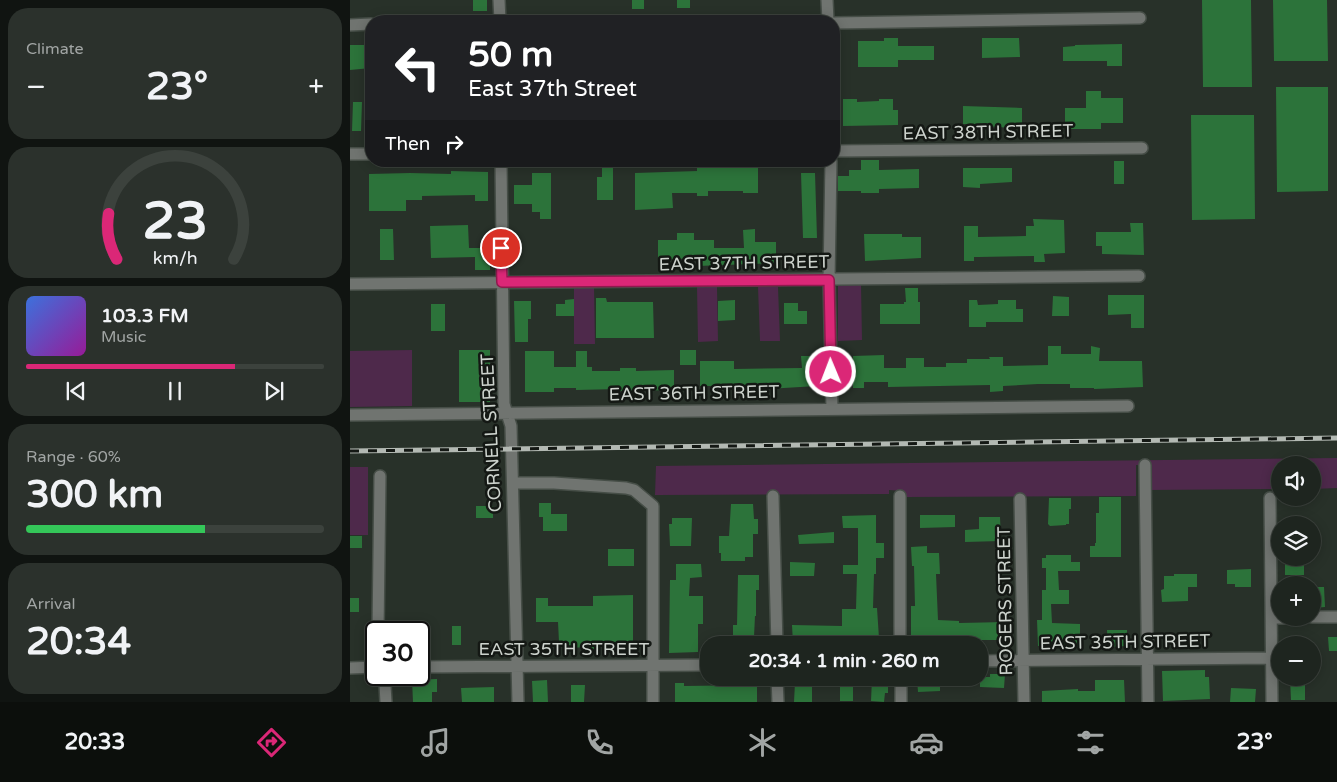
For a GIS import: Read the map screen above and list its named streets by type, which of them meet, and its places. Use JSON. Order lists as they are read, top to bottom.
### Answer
{
  "streets": {
    "street": [
      "EAST 38TH STREET",
      "EAST 37TH STREET",
      "EAST 36TH STREET",
      "CORNELL STREET",
      "ROGERS STREET",
      "EAST 35TH STREET"
    ]
  },
  "crossings": [
    ["EAST 37TH STREET", "CORNELL STREET"],
    ["EAST 36TH STREET", "CORNELL STREET"],
    ["CORNELL STREET", "EAST 35TH STREET"],
    ["ROGERS STREET", "EAST 35TH STREET"]
  ],
  "page": {
    "tile": [
      "Climate",
      ["Range · 60%", "300 km"],
      ["Arrival", "20:34"]
    ],
    "turn": ["50 m", "East 37th Street"],
    "heat": ["−", "23°", "+"],
    "then": "Then",
    "song": ["103.3 FM", "Music"],
    "map_buttons": ["+", "−"],
    "limit": "30",
    "trip": "20:34 · 1 min · 260 m",
    "tabs": ["20:33", "23°"],
    "gauge": ["23", "km/h"]
  }
}
